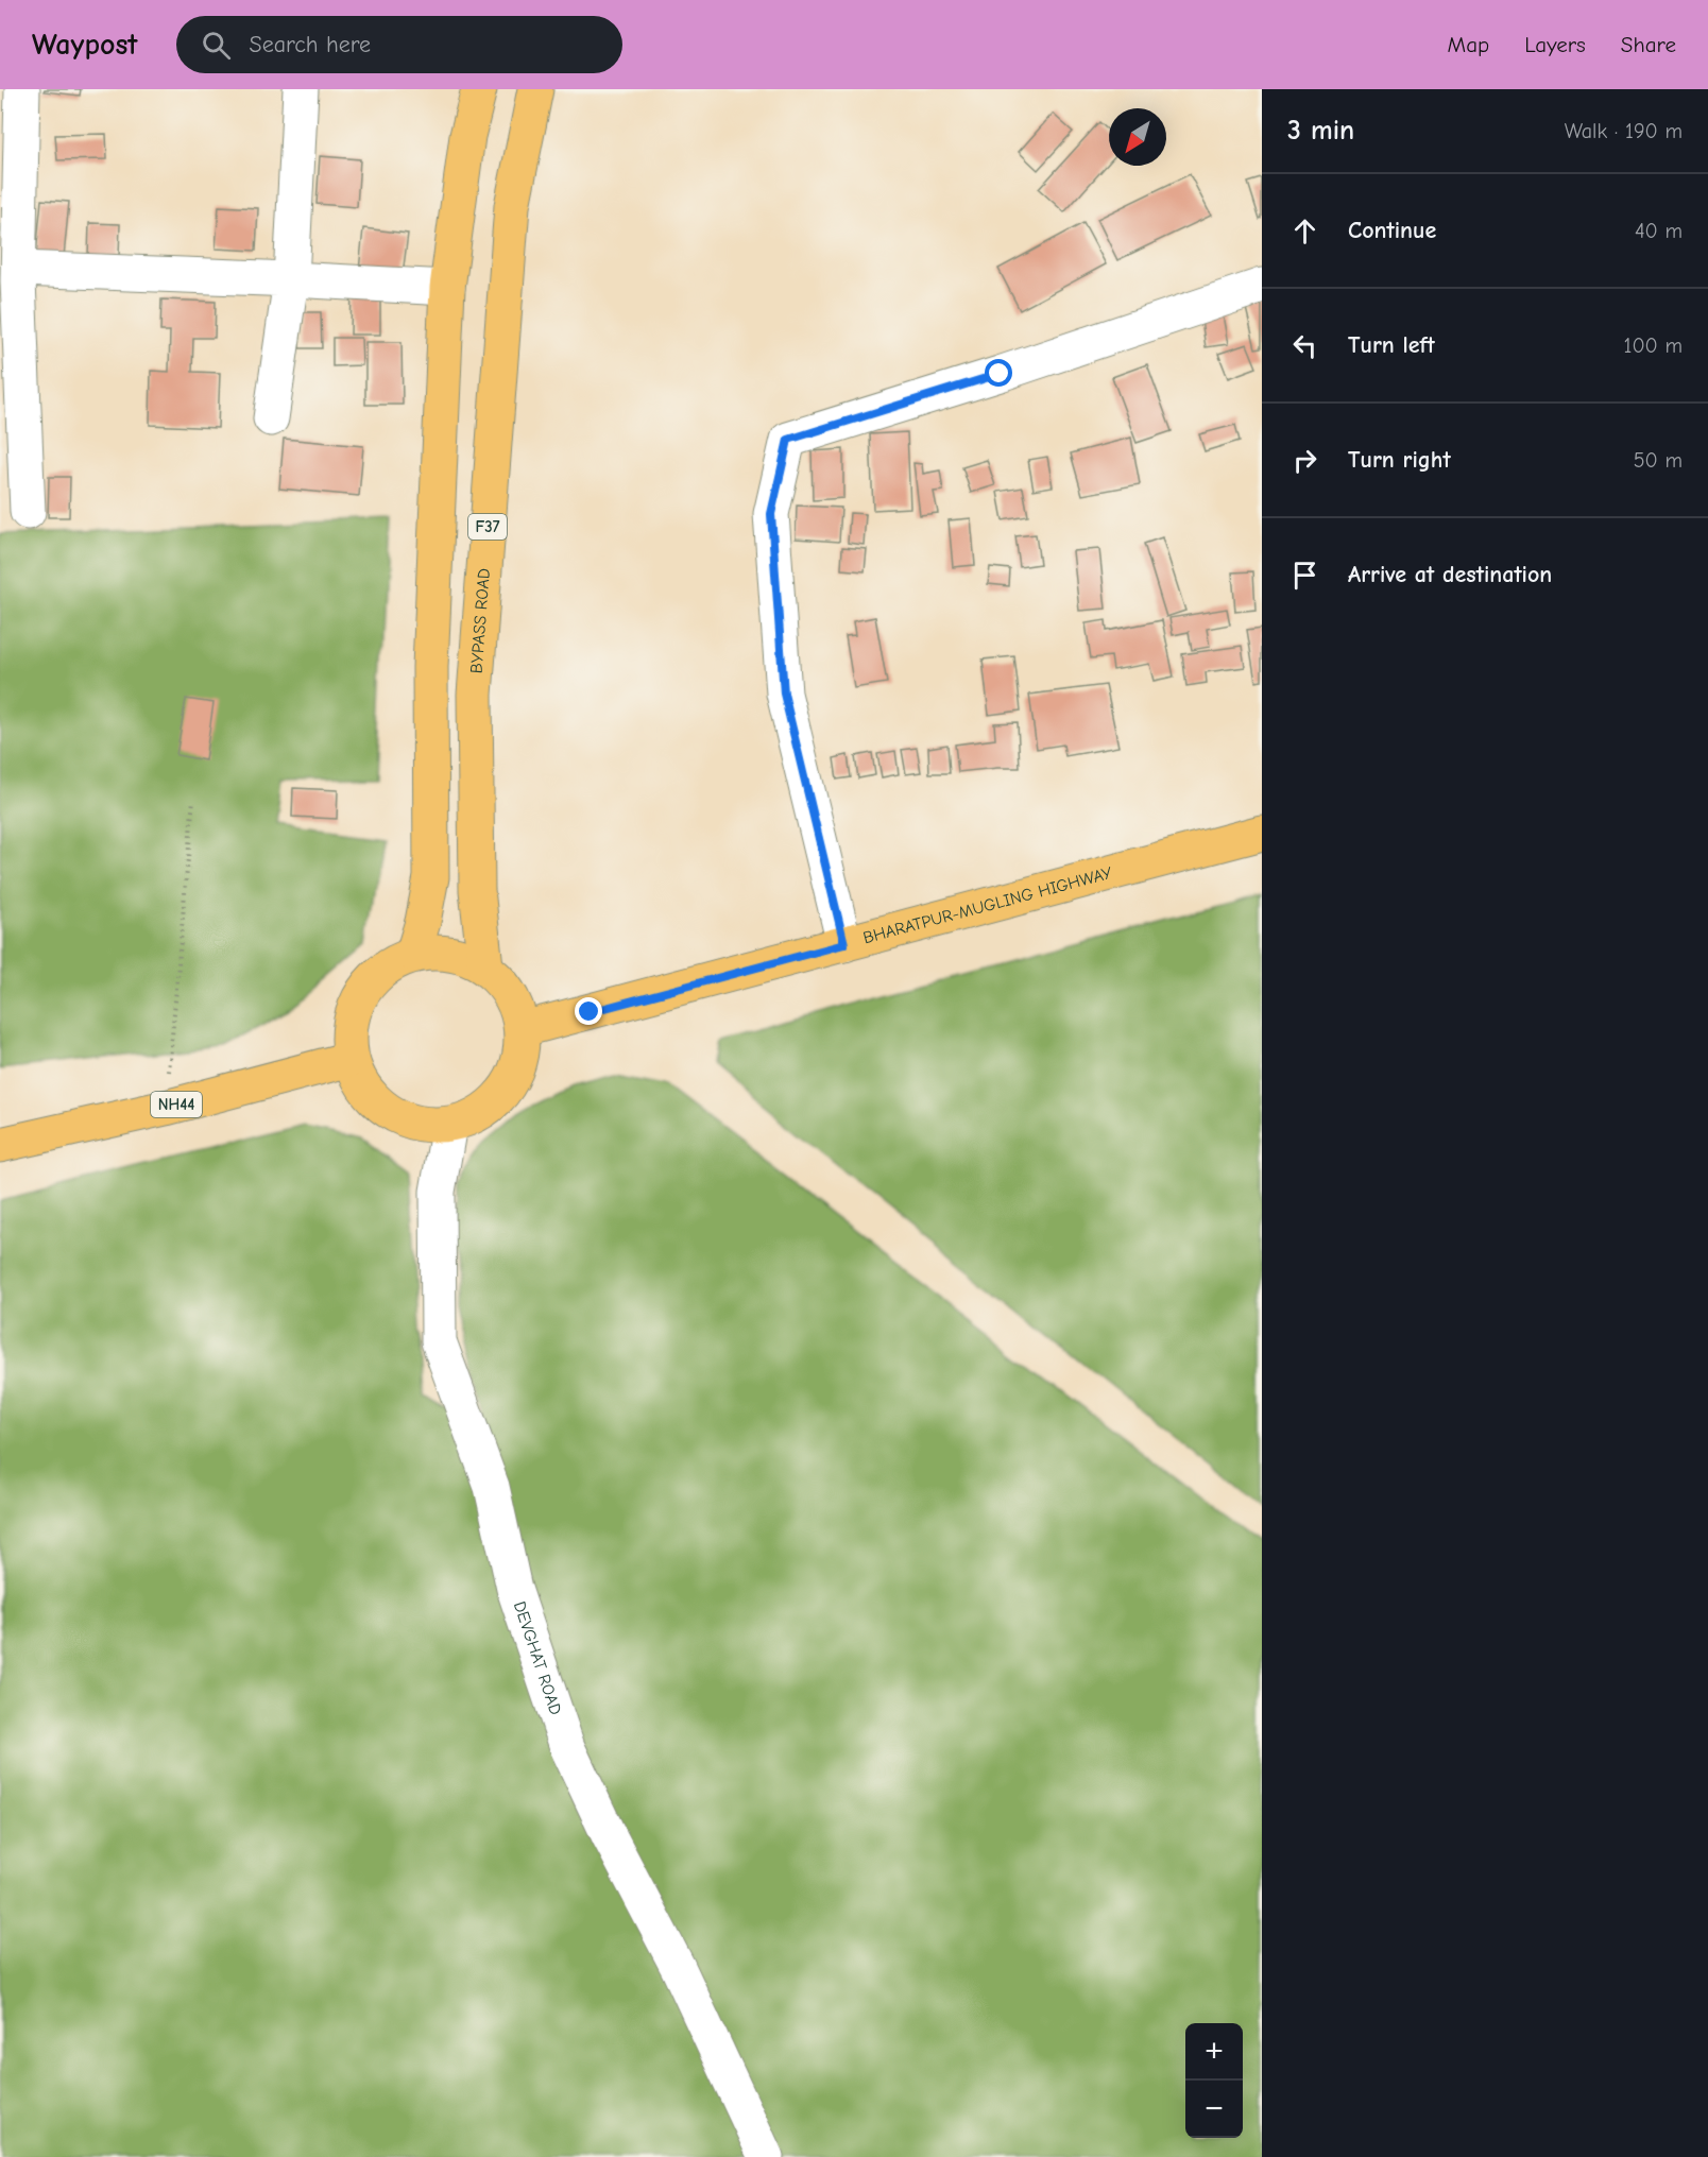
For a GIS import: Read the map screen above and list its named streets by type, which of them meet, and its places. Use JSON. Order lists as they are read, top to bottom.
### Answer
{
  "streets": {
    "main road": [
      "F37",
      "BYPASS ROAD",
      "BHARATPUR-MUGLING HIGHWAY",
      "NH44"
    ],
    "street": ["DEVGHAT ROAD"]
  },
  "crossings": [
    ["BYPASS ROAD", "BHARATPUR-MUGLING HIGHWAY"],
    ["BYPASS ROAD", "NH44"],
    ["BYPASS ROAD", "DEVGHAT ROAD"],
    ["BHARATPUR-MUGLING HIGHWAY", "NH44"],
    ["BHARATPUR-MUGLING HIGHWAY", "DEVGHAT ROAD"],
    ["NH44", "DEVGHAT ROAD"]
  ],
  "north": "bottom left",
  "page": {
    "header": "Waypost",
    "search": "Search here",
    "nav": ["Map", "Layers", "Share"],
    "heading": ["3 min", "Walk · 190 m"],
    "list": [
      ["Continue", "40 m"],
      ["Turn left", "100 m"],
      ["Turn right", "50 m"],
      "Arrive at destination"
    ],
    "map_buttons": ["+", "−"]
  }
}
